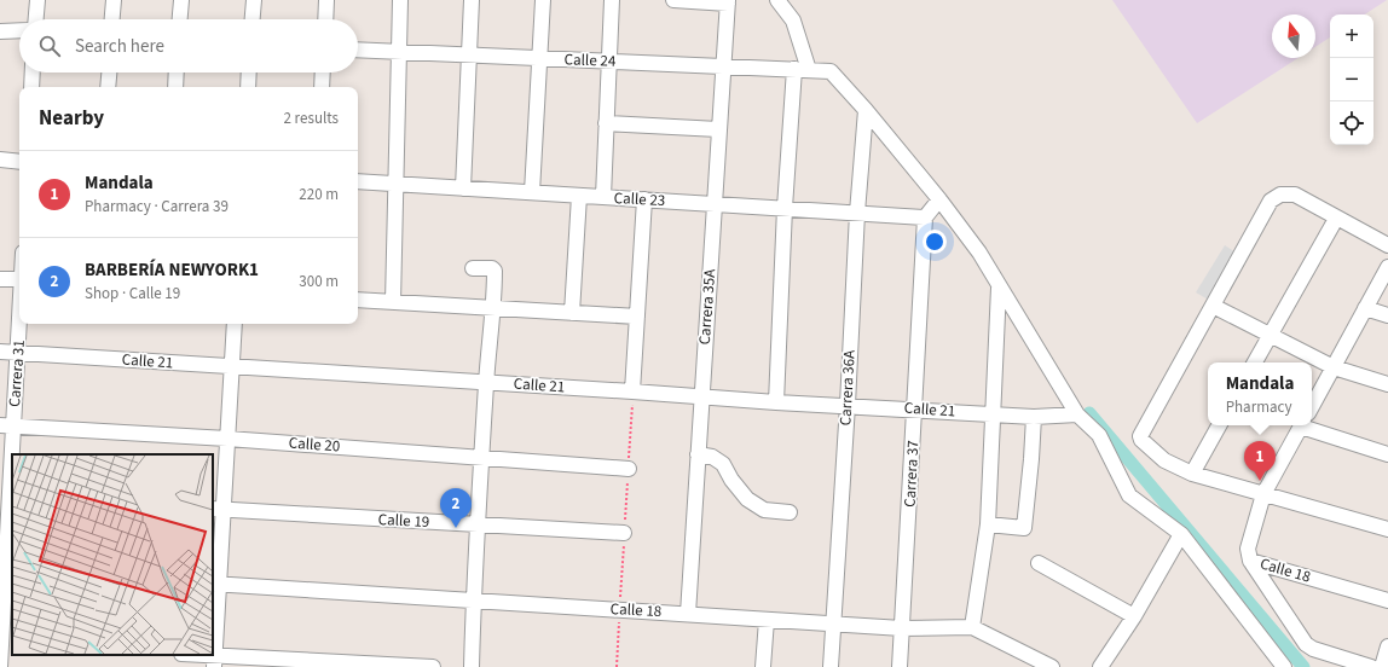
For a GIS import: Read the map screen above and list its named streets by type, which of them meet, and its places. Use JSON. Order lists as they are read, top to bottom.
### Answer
{
  "streets": {
    "street": [
      "Calle 24",
      "Calle 23",
      "Carrera 35A",
      "Calle 21",
      "Carrera 31",
      "Carrera 36A",
      "Calle 20",
      "Carrera 37",
      "Calle 19",
      "Calle 18"
    ]
  },
  "crossings": [
    ["Calle 24", "Carrera 35A"],
    ["Calle 24", "Carrera 36A"],
    ["Calle 23", "Carrera 35A"],
    ["Calle 23", "Carrera 36A"],
    ["Calle 23", "Carrera 37"],
    ["Carrera 35A", "Calle 21"],
    ["Carrera 35A", "Calle 18"],
    ["Calle 21", "Carrera 31"],
    ["Calle 21", "Carrera 36A"],
    ["Calle 21", "Carrera 37"],
    ["Carrera 31", "Calle 20"],
    ["Carrera 36A", "Calle 18"],
    ["Carrera 37", "Calle 18"]
  ],
  "north": "top",
  "page": {
    "map_buttons": ["+", "−"],
    "search": "Search here",
    "heading": ["Nearby", "2 results"],
    "list": [
      {
        "mark": "1",
        "name": "Mandala",
        "note": "Pharmacy · Carrera 39",
        "value": "220 m"
      },
      {
        "mark": "2",
        "name": "BARBERÍA NEWYORK1",
        "note": "Shop · Calle 19",
        "value": "300 m"
      }
    ],
    "popup": ["Mandala", "Pharmacy"],
    "pins": ["1", "2"]
  }
}
